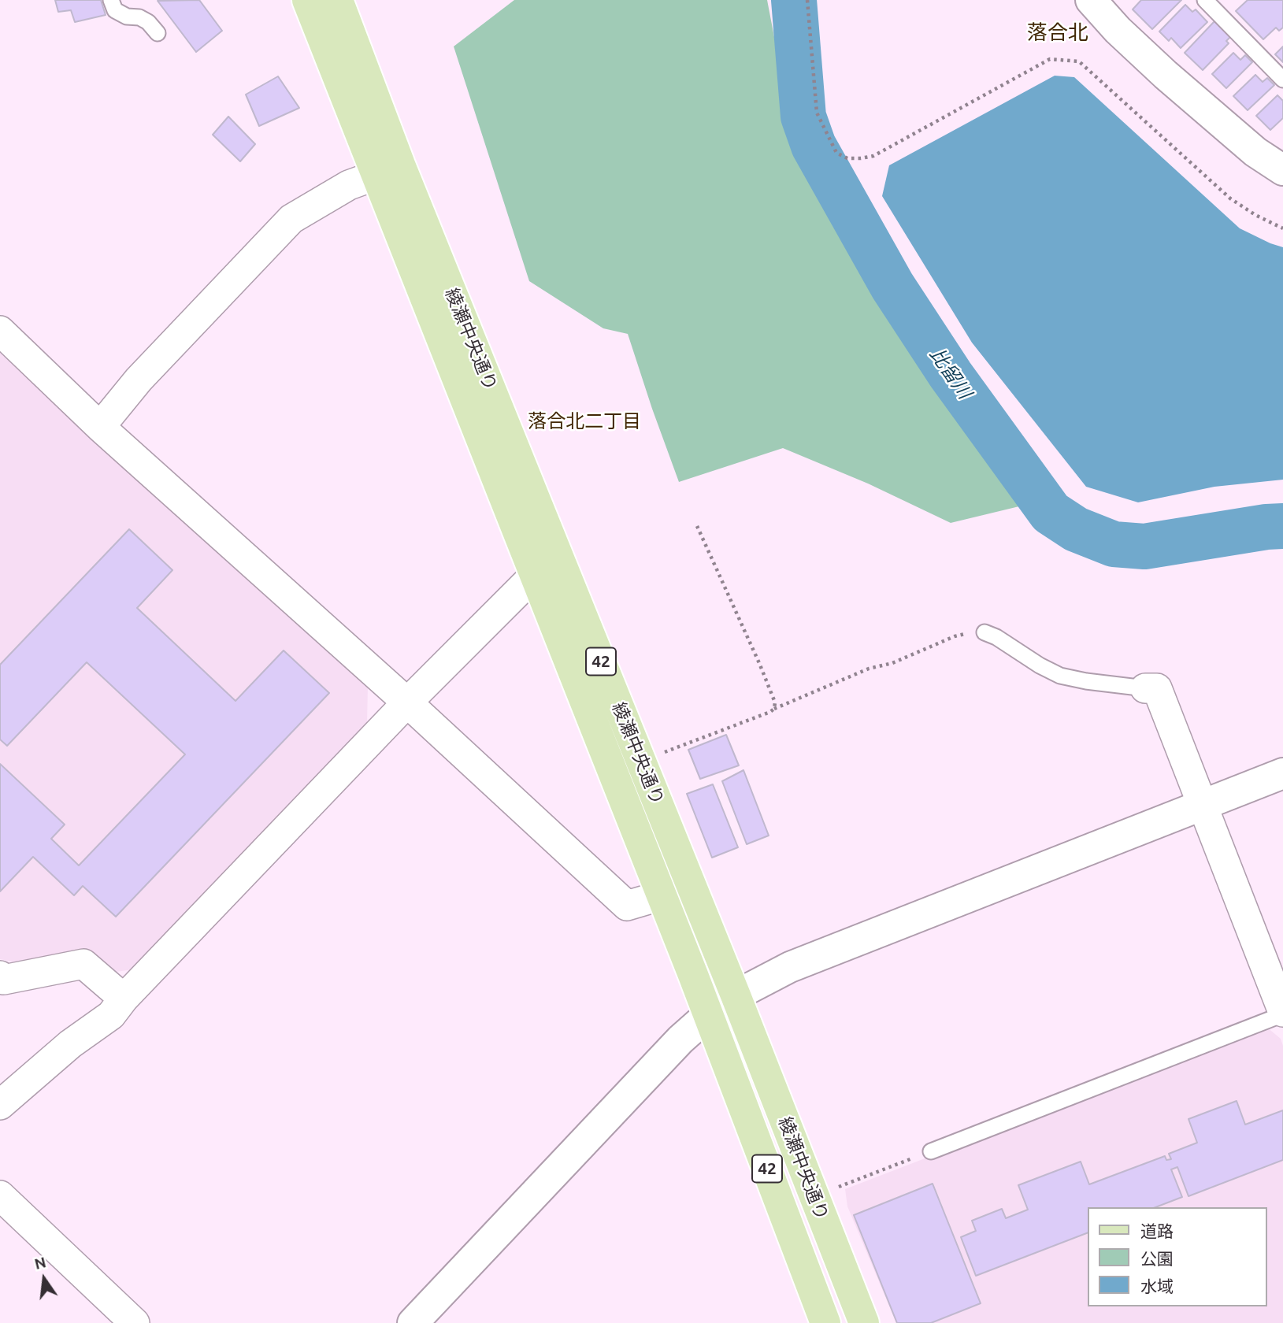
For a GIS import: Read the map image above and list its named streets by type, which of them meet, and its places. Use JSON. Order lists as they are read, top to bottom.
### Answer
{
  "streets": {
    "main road": ["綾瀬中央通り", "42"]
  },
  "districts": ["落合北", "落合北二丁目"],
  "water": ["比留川"],
  "legend": ["道路", "公園", "水域"],
  "north": "top"
}
